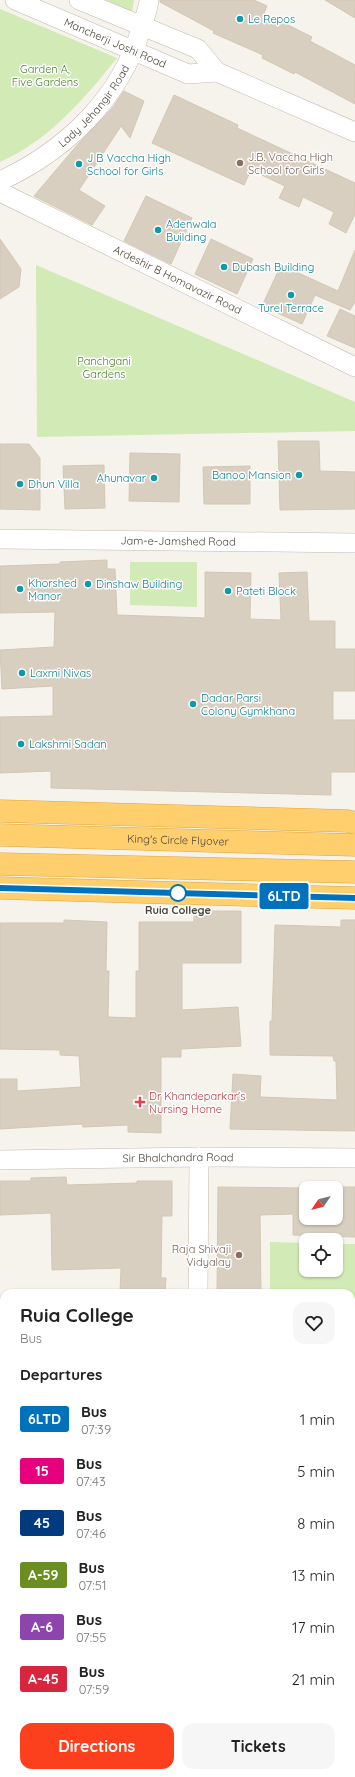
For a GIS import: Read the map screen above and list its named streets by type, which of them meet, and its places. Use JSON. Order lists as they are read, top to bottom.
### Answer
{
  "streets": {
    "highway": ["King's Circle Flyover"],
    "street": [
      "Mancherji Joshi Road",
      "Lady Jehangir Road",
      "Ardeshir B Homavazir Road",
      "Jam-e-Jamshed Road",
      "Sir Bhalchandra Road"
    ]
  },
  "crossings": [
    ["Mancherji Joshi Road", "Lady Jehangir Road"]
  ],
  "parks": ["Garden A, Five Gardens", "Panchgani Gardens"],
  "places": {
    "other": [
      "Le Repos",
      "J.B. Vaccha High School for Girls",
      "J B Vaccha High School for Girls",
      "Adenwala Building",
      "Dubash Building",
      "Turel Terrace",
      "Banoo Mansion",
      "Ahunavar",
      "Dhun Villa",
      "Dinshaw Building",
      "Khorshed Manor",
      "Pateti Block",
      "Laxmi Nivas",
      "Dadar Parsi Colony Gymkhana",
      "Lakshmi Sadan",
      "Ruia College",
      "Raja Shivaji Vidyalay"
    ],
    "health": ["Dr Khandeparkar's Nursing Home"]
  },
  "lines": ["bus line 6LTD"],
  "north": "bottom left",
  "page": {
    "on_map": "6LTD",
    "heading": [
      ["Ruia College", "Bus"],
      "Departures"
    ],
    "list": [
      {
        "mark": "6LTD",
        "name": "Bus",
        "note": "07:39",
        "value": "1 min"
      },
      {
        "mark": "15",
        "name": "Bus",
        "note": "07:43",
        "value": "5 min"
      },
      {
        "mark": "45",
        "name": "Bus",
        "note": "07:46",
        "value": "8 min"
      },
      {
        "mark": "A-59",
        "name": "Bus",
        "note": "07:51",
        "value": "13 min"
      },
      {
        "mark": "A-6",
        "name": "Bus",
        "note": "07:55",
        "value": "17 min"
      },
      {
        "mark": "A-45",
        "name": "Bus",
        "note": "07:59",
        "value": "21 min"
      }
    ],
    "buttons": ["Directions", "Tickets"]
  }
}
